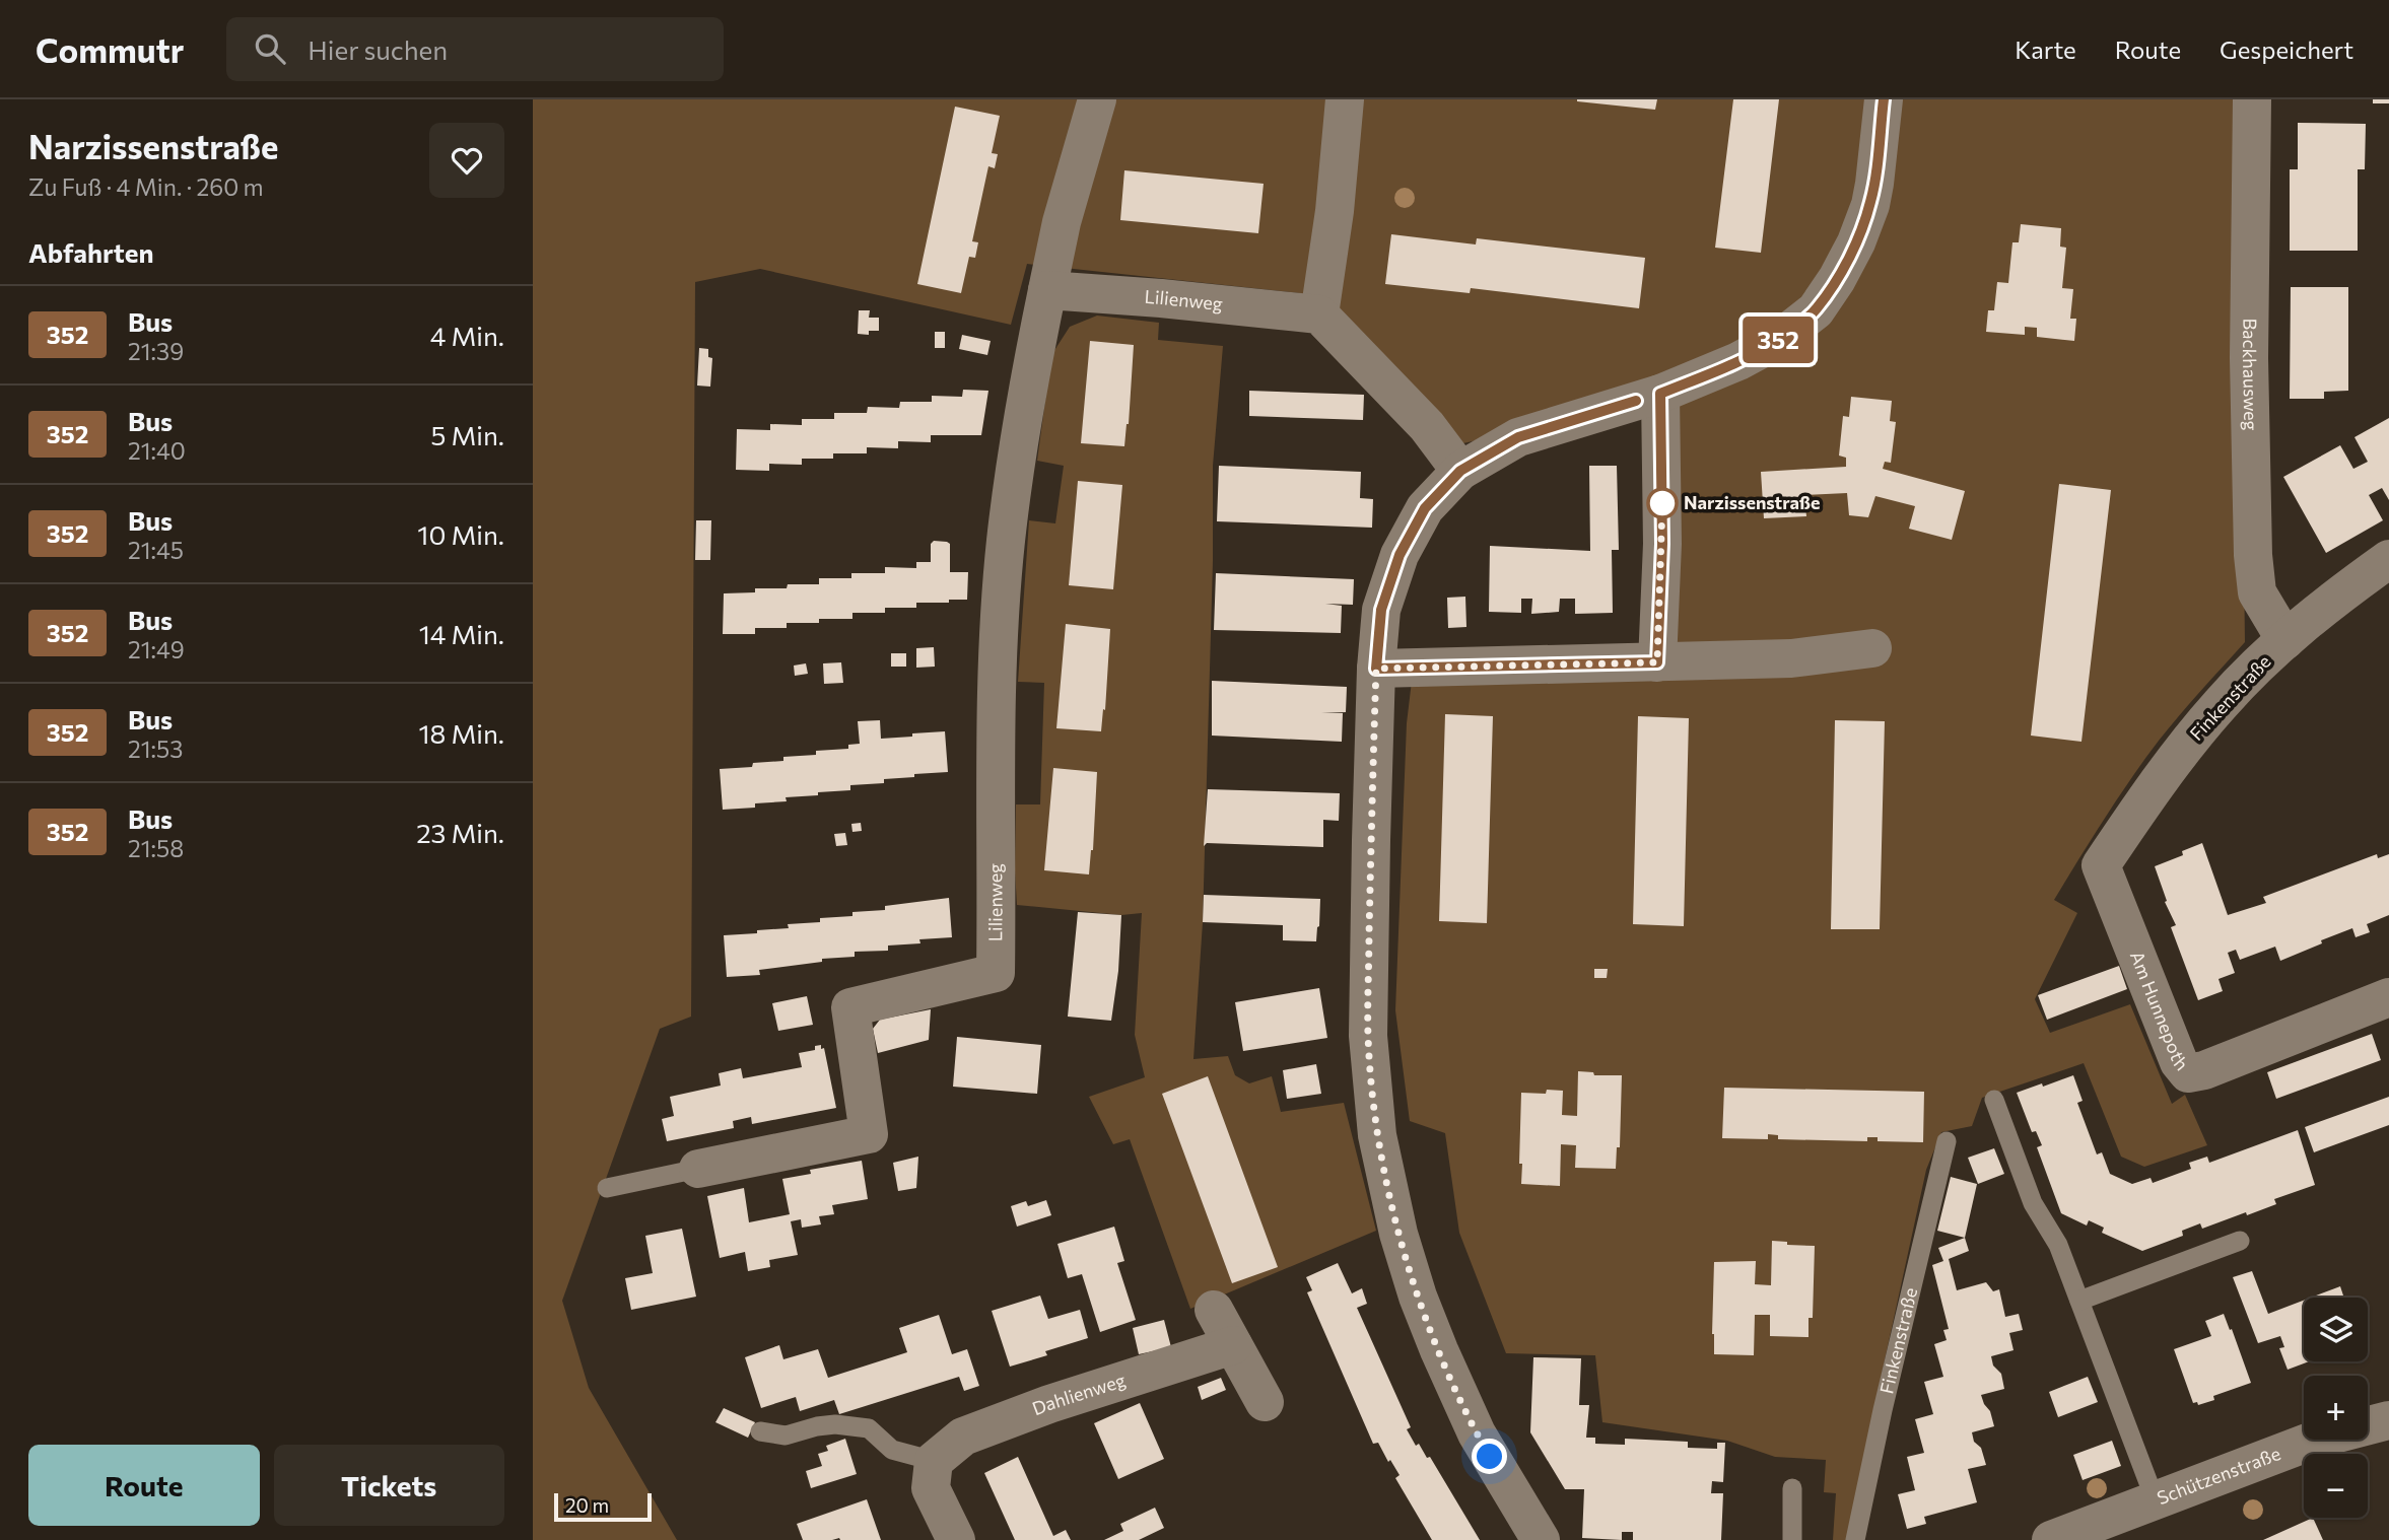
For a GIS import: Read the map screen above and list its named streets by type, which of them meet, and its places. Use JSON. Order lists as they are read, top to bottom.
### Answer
{
  "streets": {
    "street": [
      "Lilienweg",
      "Backhausweg",
      "Finkenstraße",
      "Am Hunnepoth",
      "Dahlienweg",
      "Schützenstraße"
    ]
  },
  "crossings": [
    ["Backhausweg", "Finkenstraße"],
    ["Finkenstraße", "Am Hunnepoth"]
  ],
  "places": ["Narzissenstraße"],
  "lines": ["bus line 352"],
  "scale_bar": "20 m",
  "page": {
    "header": "Commutr",
    "search": "Hier suchen",
    "nav": ["Karte", "Route", "Gespeichert"],
    "heading": [
      ["Narzissenstraße", "Zu Fuß · 4 Min. · 260 m"],
      "Abfahrten"
    ],
    "on_map": "352",
    "list": [
      {
        "mark": "352",
        "name": "Bus",
        "note": "21:39",
        "value": "4 Min."
      },
      {
        "mark": "352",
        "name": "Bus",
        "note": "21:40",
        "value": "5 Min."
      },
      {
        "mark": "352",
        "name": "Bus",
        "note": "21:45",
        "value": "10 Min."
      },
      {
        "mark": "352",
        "name": "Bus",
        "note": "21:49",
        "value": "14 Min."
      },
      {
        "mark": "352",
        "name": "Bus",
        "note": "21:53",
        "value": "18 Min."
      },
      {
        "mark": "352",
        "name": "Bus",
        "note": "21:58",
        "value": "23 Min."
      }
    ],
    "map_buttons": ["+", "−"],
    "buttons": ["Route", "Tickets"],
    "scale": "20 m"
  }
}
